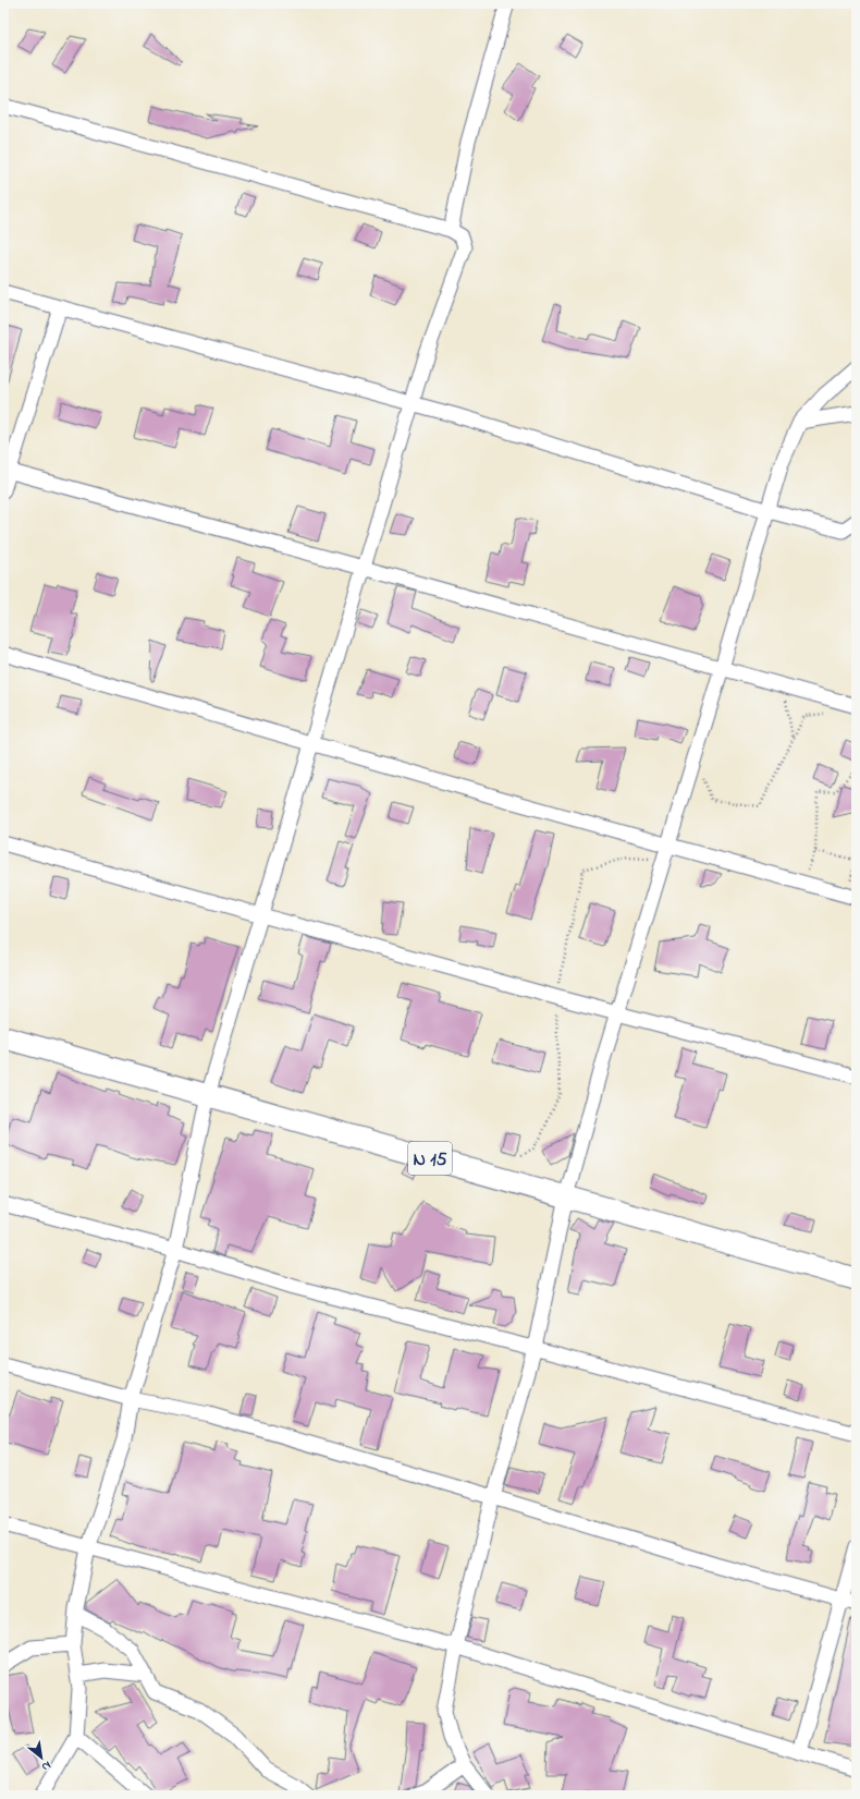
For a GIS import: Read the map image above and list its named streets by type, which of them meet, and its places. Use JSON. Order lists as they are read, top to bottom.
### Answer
{
  "streets": {
    "main road": ["N 15"]
  },
  "north": "bottom right"
}
